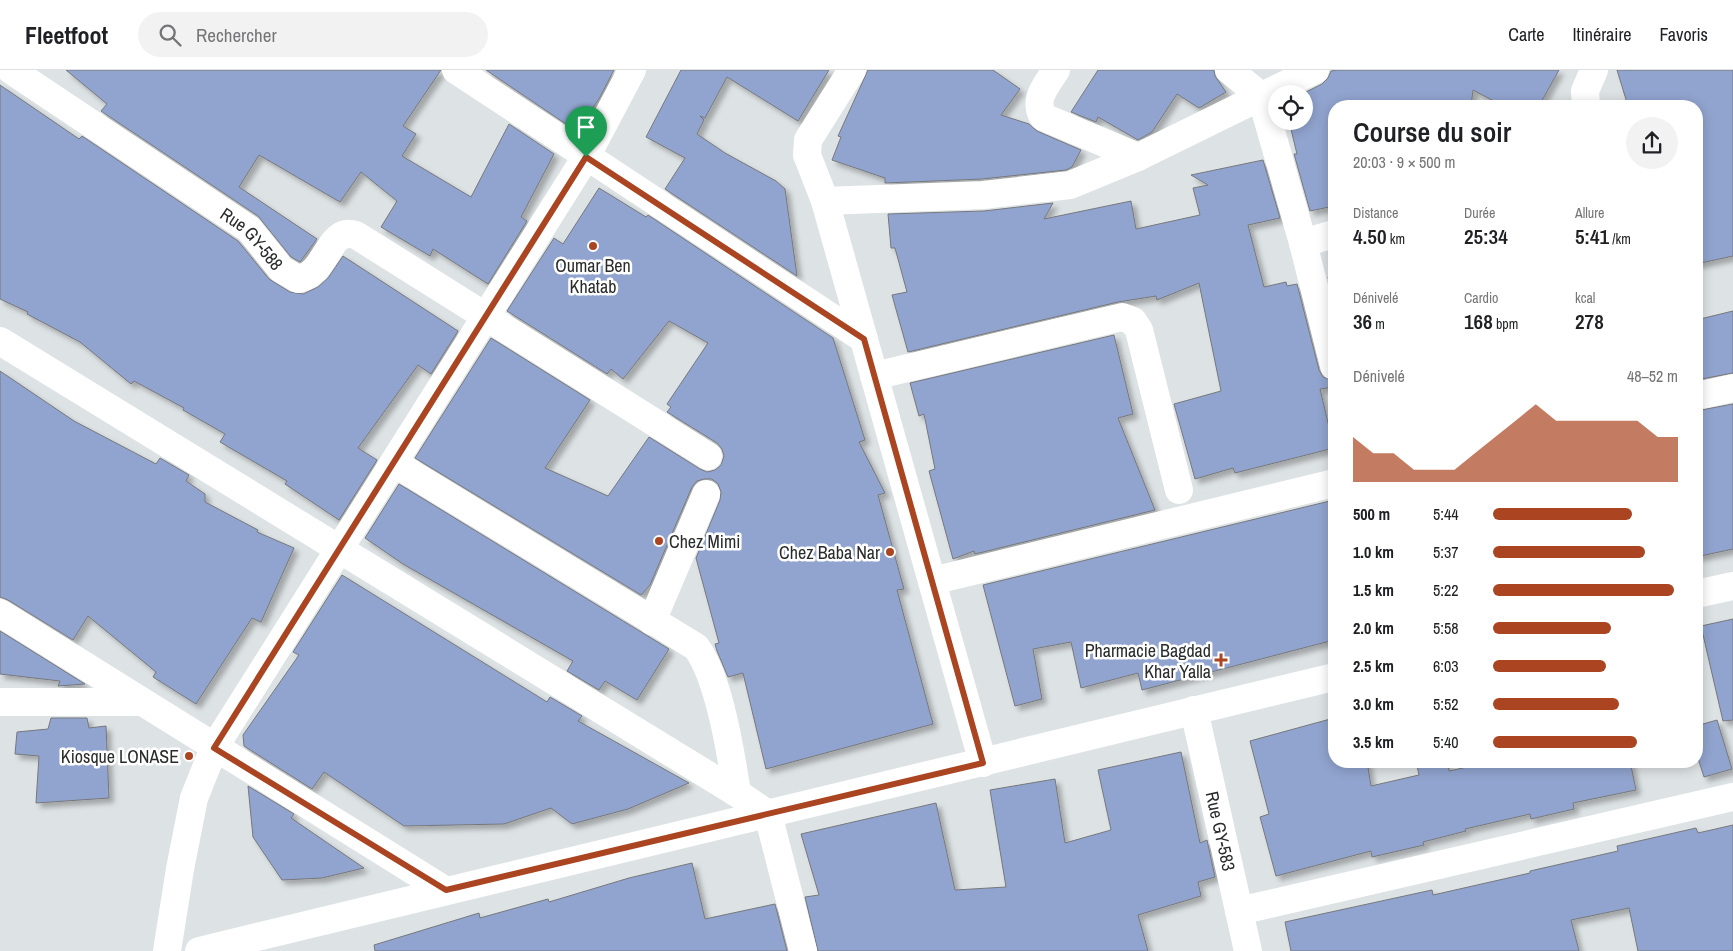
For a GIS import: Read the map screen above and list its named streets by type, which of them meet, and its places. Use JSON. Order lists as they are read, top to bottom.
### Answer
{
  "streets": {
    "street": ["Rue GY-588", "Rue GY-583"]
  },
  "places": {
    "other": [
      "Oumar Ben Khatab",
      "Chez Mimi",
      "Chez Baba Nar",
      "Kiosque LONASE"
    ],
    "health": ["Pharmacie Bagdad Khar Yalla"]
  },
  "page": {
    "header": "Fleetfoot",
    "search": "Rechercher",
    "nav": ["Carte", "Itinéraire", "Favoris"],
    "heading": ["Course du soir", "20:03 · 9 × 500 m"],
    "stats": [
      ["Distance", "4.50 km"],
      ["Durée", "25:34"],
      ["Allure", "5:41 /km"],
      ["Dénivelé", "36 m"],
      ["Cardio", "168 bpm"],
      ["kcal", "278"]
    ],
    "chart": ["Dénivelé", "48–52 m"],
    "list": [
      {
        "name": "500 m",
        "note": "5:44"
      },
      {
        "name": "1.0 km",
        "note": "5:37"
      },
      {
        "name": "1.5 km",
        "note": "5:22"
      },
      {
        "name": "2.0 km",
        "note": "5:58"
      },
      {
        "name": "2.5 km",
        "note": "6:03"
      },
      {
        "name": "3.0 km",
        "note": "5:52"
      },
      {
        "name": "3.5 km",
        "note": "5:40"
      }
    ]
  }
}
